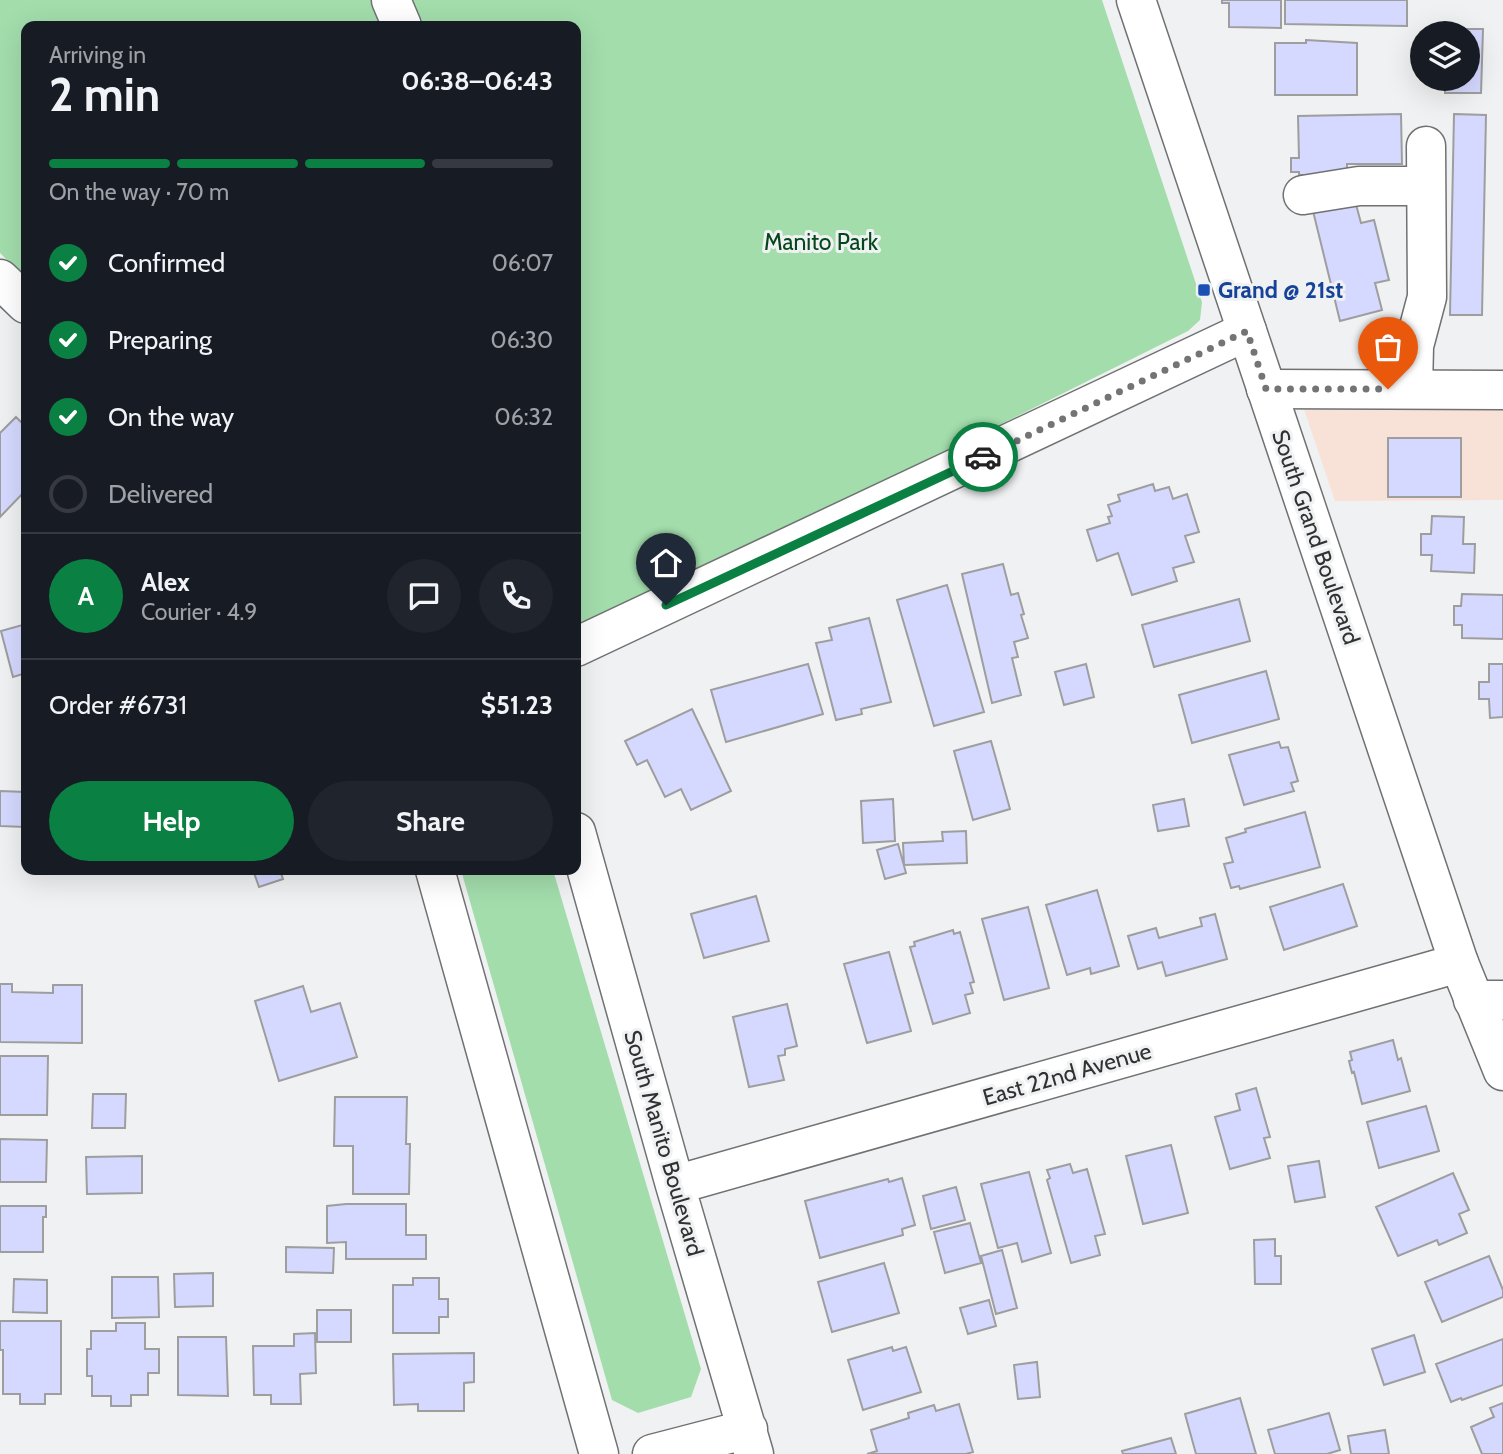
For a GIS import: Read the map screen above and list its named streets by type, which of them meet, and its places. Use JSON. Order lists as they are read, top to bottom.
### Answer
{
  "streets": {
    "street": ["South Grand Boulevard", "East 22nd Avenue", "South Manito Boulevard"]
  },
  "crossings": [
    ["South Grand Boulevard", "East 22nd Avenue"],
    ["East 22nd Avenue", "South Manito Boulevard"]
  ],
  "parks": ["Manito Park"],
  "places": {
    "transit": ["Grand @ 21st"]
  },
  "page": {
    "heading": ["2 min", "Arriving in", "06:38–06:43"],
    "panel": [
      "Alex",
      "Courier · 4.9",
      "Order #6731",
      "$51.23"
    ],
    "bar": "On the way · 70 m",
    "list": [
      ["Confirmed", "06:07"],
      ["Preparing", "06:30"],
      ["On the way", "06:32"],
      "Delivered"
    ],
    "round": "A",
    "buttons": ["Help", "Share"]
  }
}
